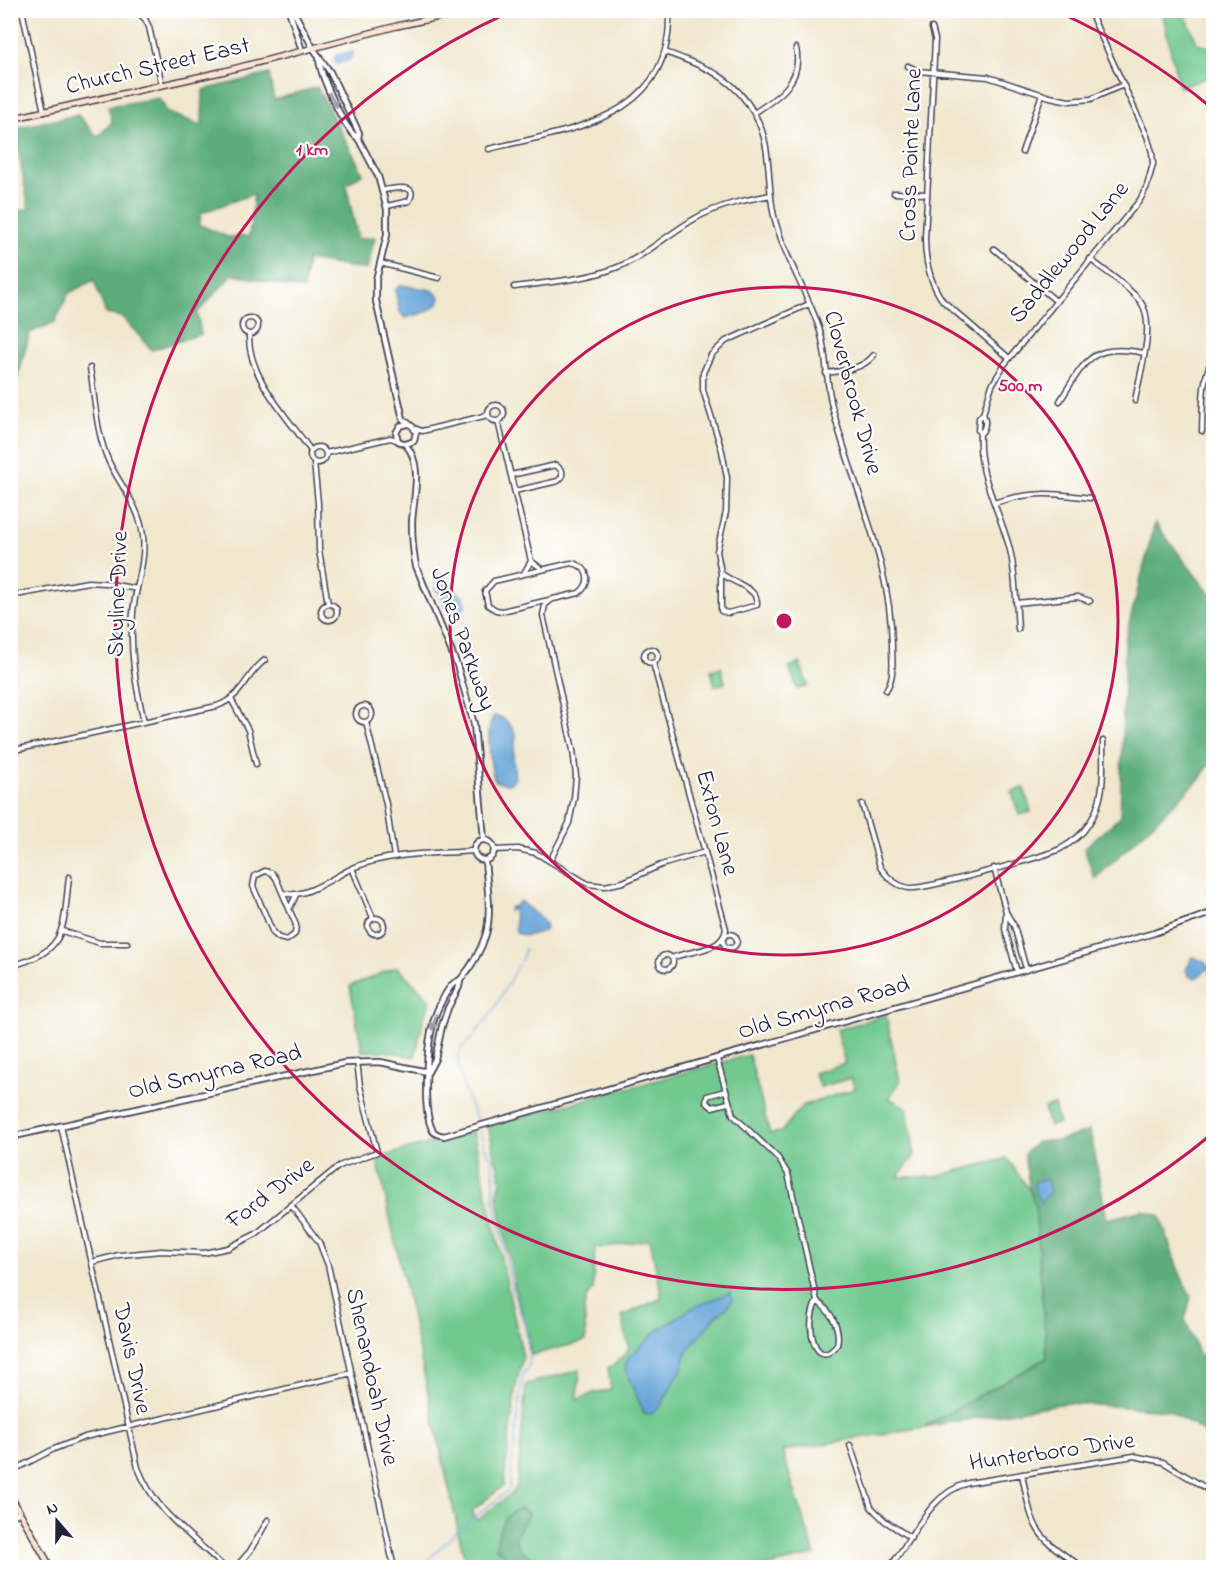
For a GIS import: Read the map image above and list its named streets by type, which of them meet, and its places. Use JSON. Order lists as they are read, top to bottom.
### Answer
{
  "streets": {
    "main road": ["Church Street East"],
    "street": [
      "Cross Pointe Lane",
      "Saddlewood Lane",
      "Cloverbrook Drive",
      "Skyline Drive",
      "Jones Parkway",
      "Exton Lane",
      "Old Smyrna Road",
      "Ford Drive",
      "Davis Drive",
      "Shenandoah Drive",
      "Hunterboro Drive"
    ]
  },
  "crossings": [
    ["Cross Pointe Lane", "Saddlewood Lane"],
    ["Old Smyrna Road", "Ford Drive"],
    ["Old Smyrna Road", "Davis Drive"],
    ["Ford Drive", "Davis Drive"],
    ["Ford Drive", "Shenandoah Drive"]
  ],
  "north": "top",
  "rings": ["1 km", "500 m"]
}
